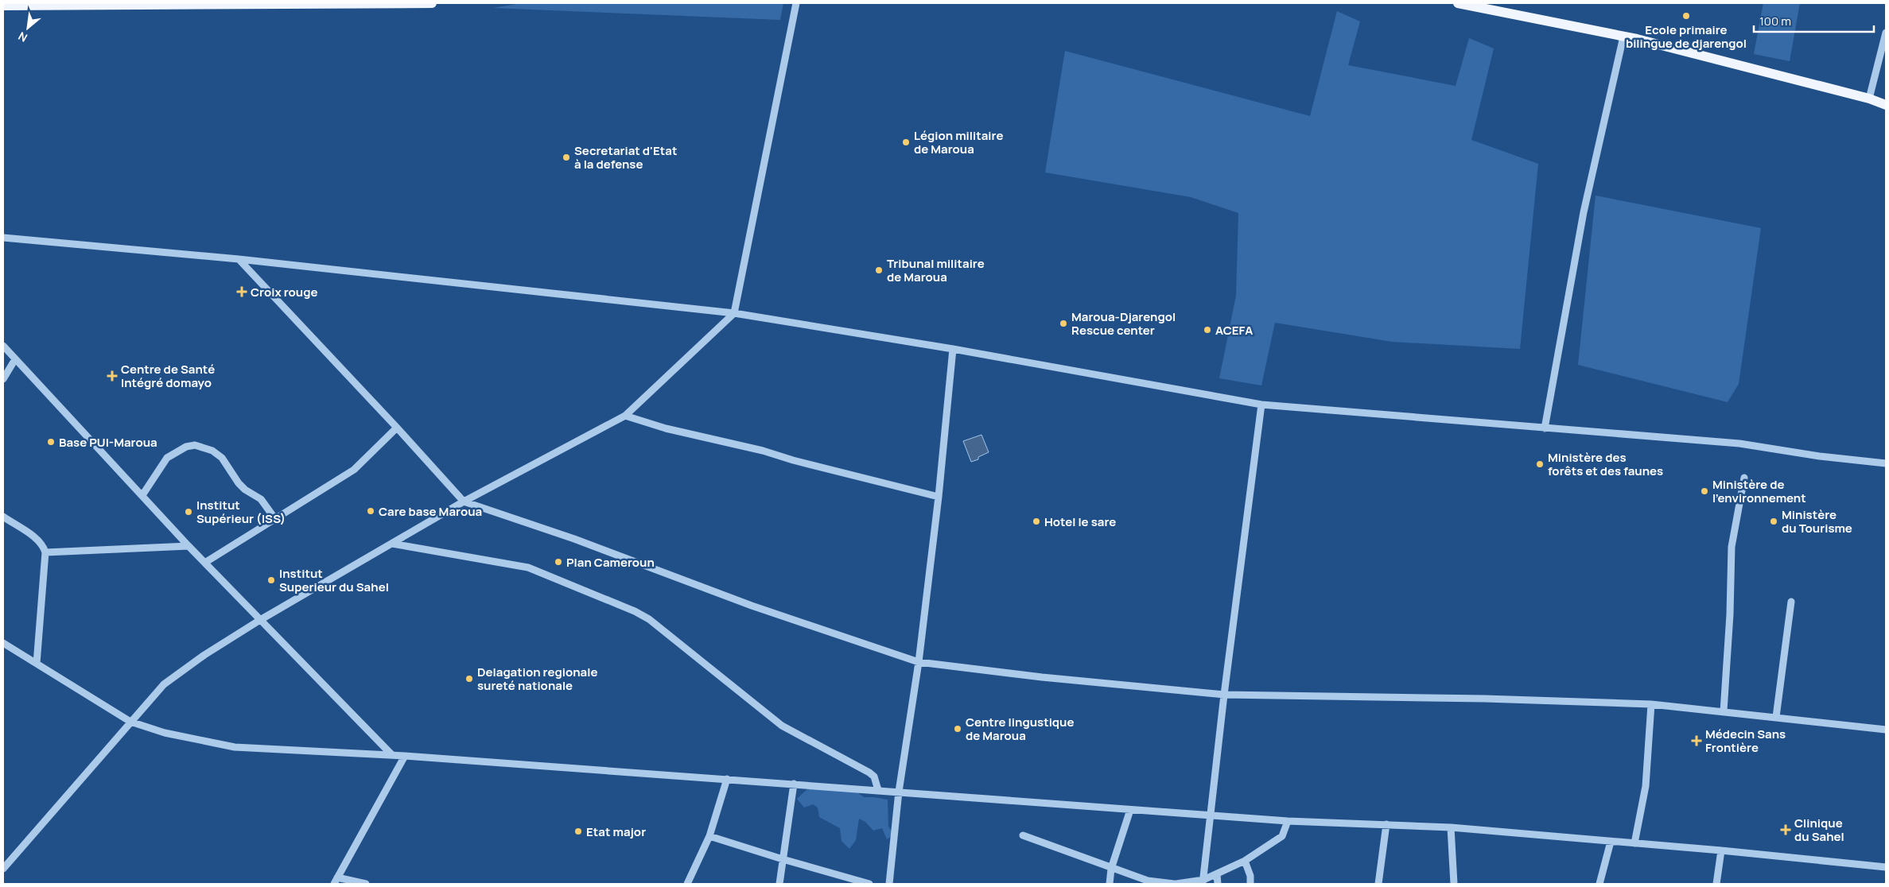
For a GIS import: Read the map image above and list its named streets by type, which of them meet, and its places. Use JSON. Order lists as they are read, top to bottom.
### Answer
{
  "places": {
    "other": [
      "Ecole primaire bilingue de djarengol",
      "Légion militaire de Maroua",
      "Secretariat d'Etat à la defense",
      "Tribunal militaire de Maroua",
      "Maroua-Djarengol Rescue center",
      "ACEFA",
      "Base PUI-Maroua",
      "Ministère des forêts et des faunes",
      "Ministère de l'environnement",
      "Care base Maroua",
      "Institut Supérieur (ISS)",
      "Hotel le sare",
      "Ministère du Tourisme",
      "Plan Cameroun",
      "Institut Superieur du Sahel",
      "Delagation regionale sureté nationale",
      "Centre lingustique de Maroua",
      "Etat major"
    ],
    "health": [
      "Croix rouge",
      "Centre de Santé Intégré domayo",
      "Médecin Sans Frontière",
      "Clinique du Sahel"
    ]
  },
  "scale_bar": "100 m",
  "north": "bottom left"
}
